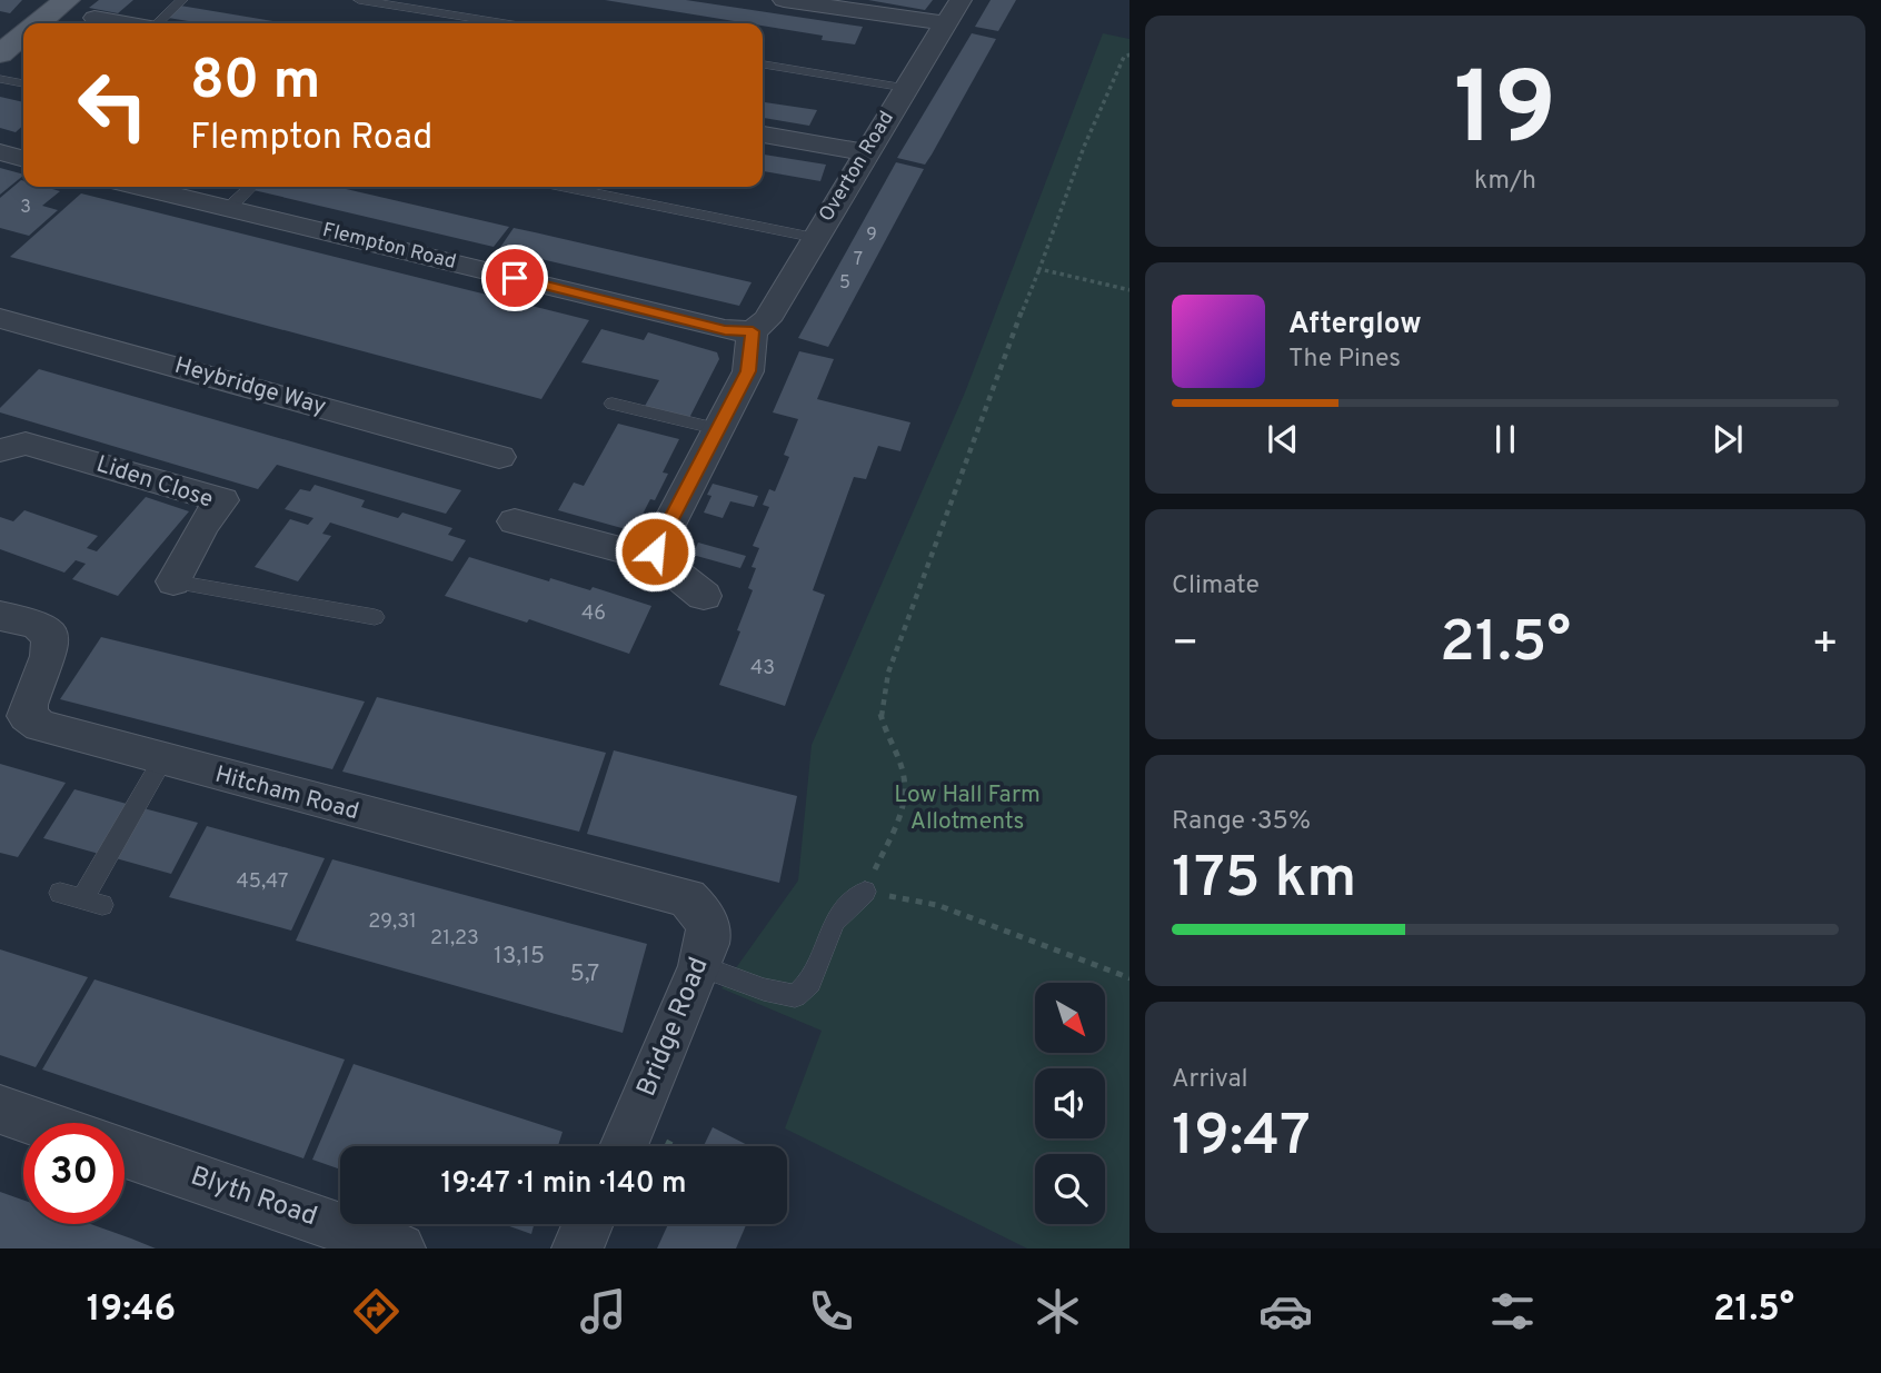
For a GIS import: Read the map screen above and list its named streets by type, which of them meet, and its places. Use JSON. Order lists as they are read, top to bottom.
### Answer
{
  "streets": {
    "street": [
      "Overton Road",
      "Flempton Road",
      "Heybridge Way",
      "Liden Close",
      "Hitcham Road",
      "Bridge Road",
      "Blyth Road"
    ]
  },
  "crossings": [
    ["Overton Road", "Flempton Road"],
    ["Hitcham Road", "Bridge Road"]
  ],
  "parks": ["Low Hall Farm Allotments"],
  "house_numbers": [
    "3",
    "9",
    "7",
    "5",
    "46",
    "43",
    "45,47",
    "29,31",
    "21,23",
    "13,15",
    "5,7"
  ],
  "north": "bottom right",
  "page": {
    "tile": [
      ["19", "km/h"],
      "Climate",
      ["Range · 35%", "175 km"],
      ["Arrival", "19:47"]
    ],
    "turn": ["80 m", "Flempton Road"],
    "song": ["Afterglow", "The Pines"],
    "heat": ["−", "21.5°", "+"],
    "limit": "30",
    "trip": "19:47 · 1 min · 140 m",
    "tabs": ["19:46", "21.5°"]
  }
}
